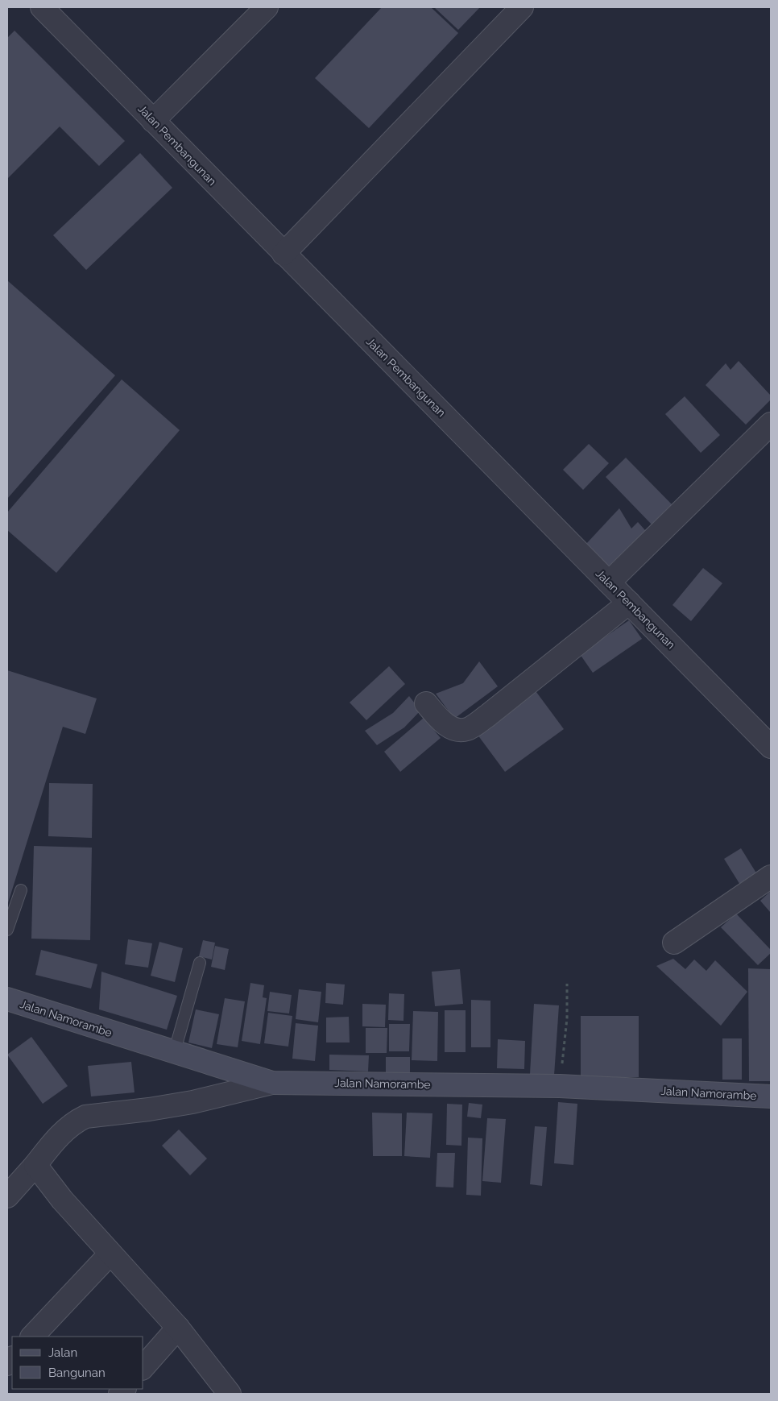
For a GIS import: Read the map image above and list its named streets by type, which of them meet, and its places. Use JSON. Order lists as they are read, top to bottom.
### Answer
{
  "streets": {
    "main road": ["Jalan Namorambe"],
    "street": ["Jalan Pembangunan"]
  },
  "legend": ["Jalan", "Bangunan"]
}
